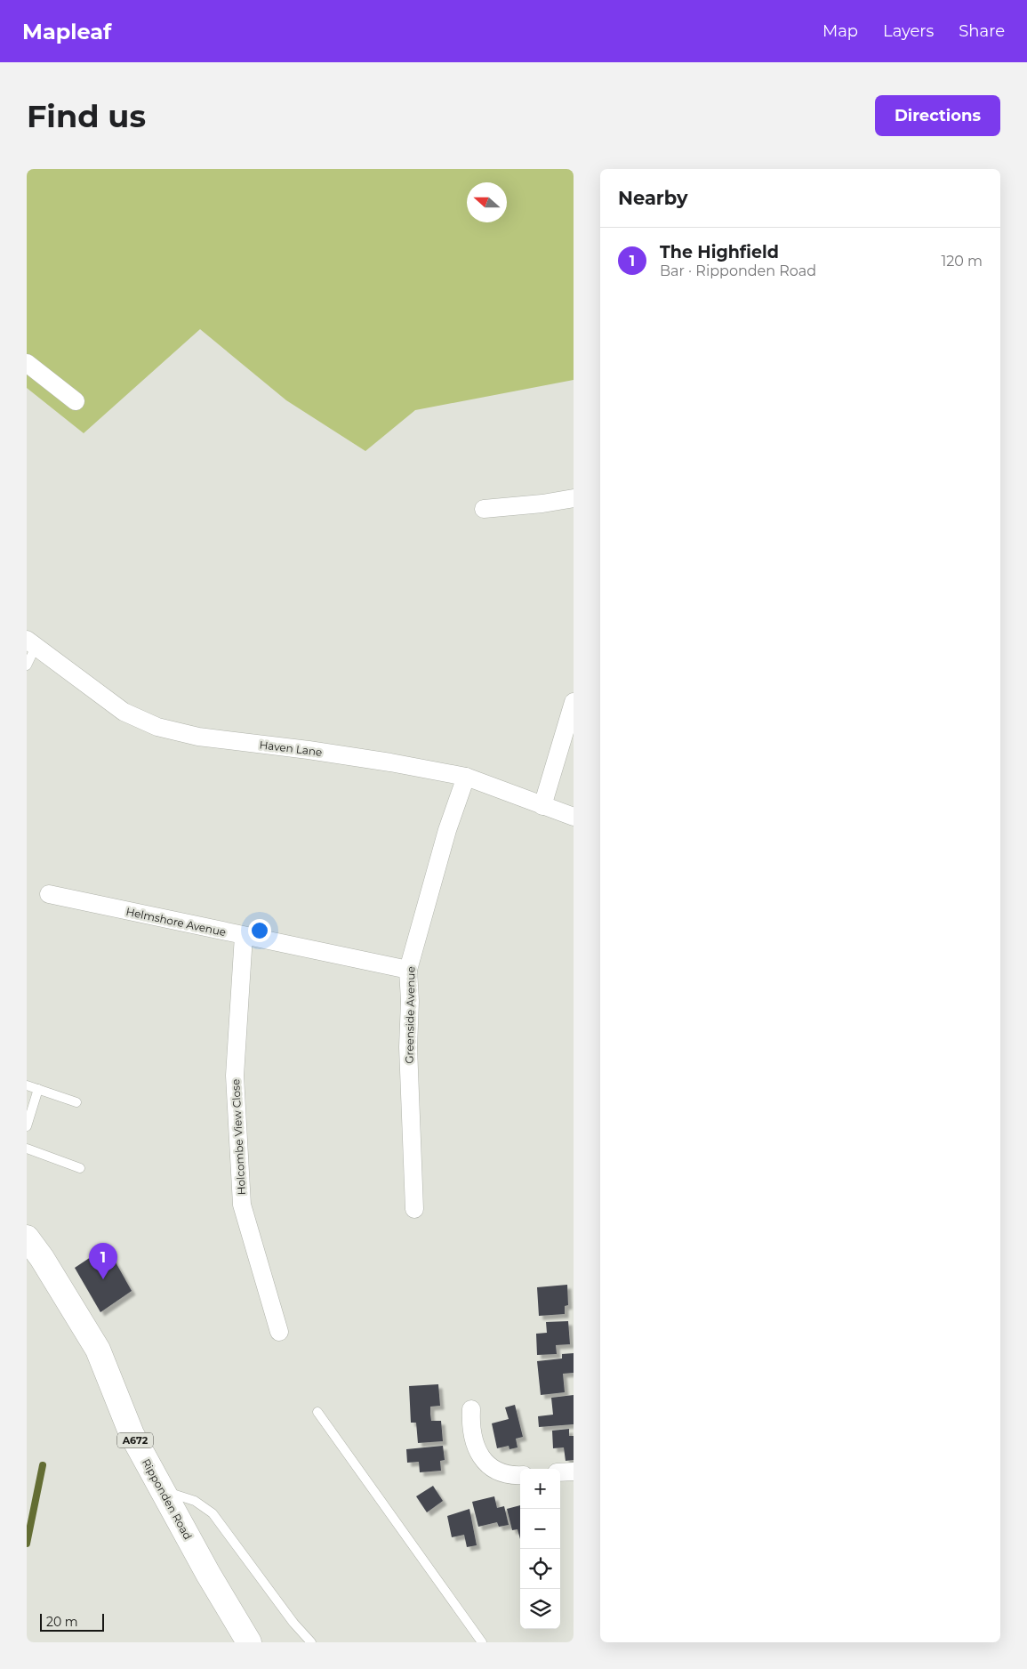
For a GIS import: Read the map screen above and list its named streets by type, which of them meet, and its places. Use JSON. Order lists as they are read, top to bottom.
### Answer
{
  "streets": {
    "main road": ["A672", "Ripponden Road"],
    "street": [
      "Haven Lane",
      "Helmshore Avenue",
      "Greenside Avenue",
      "Holcombe View Close"
    ]
  },
  "crossings": [
    ["Haven Lane", "Greenside Avenue"],
    ["Helmshore Avenue", "Greenside Avenue"],
    ["Helmshore Avenue", "Holcombe View Close"]
  ],
  "scale_bar": "20 m",
  "north": "left",
  "page": {
    "header": "Mapleaf",
    "nav": ["Map", "Layers", "Share"],
    "buttons": "Directions",
    "title": "Find us",
    "heading": "Nearby",
    "list": [
      {
        "mark": "1",
        "name": "The Highfield",
        "note": "Bar · Ripponden Road",
        "value": "120 m"
      }
    ],
    "pins": "1",
    "map_buttons": ["+", "−"],
    "scale": "20 m"
  }
}
